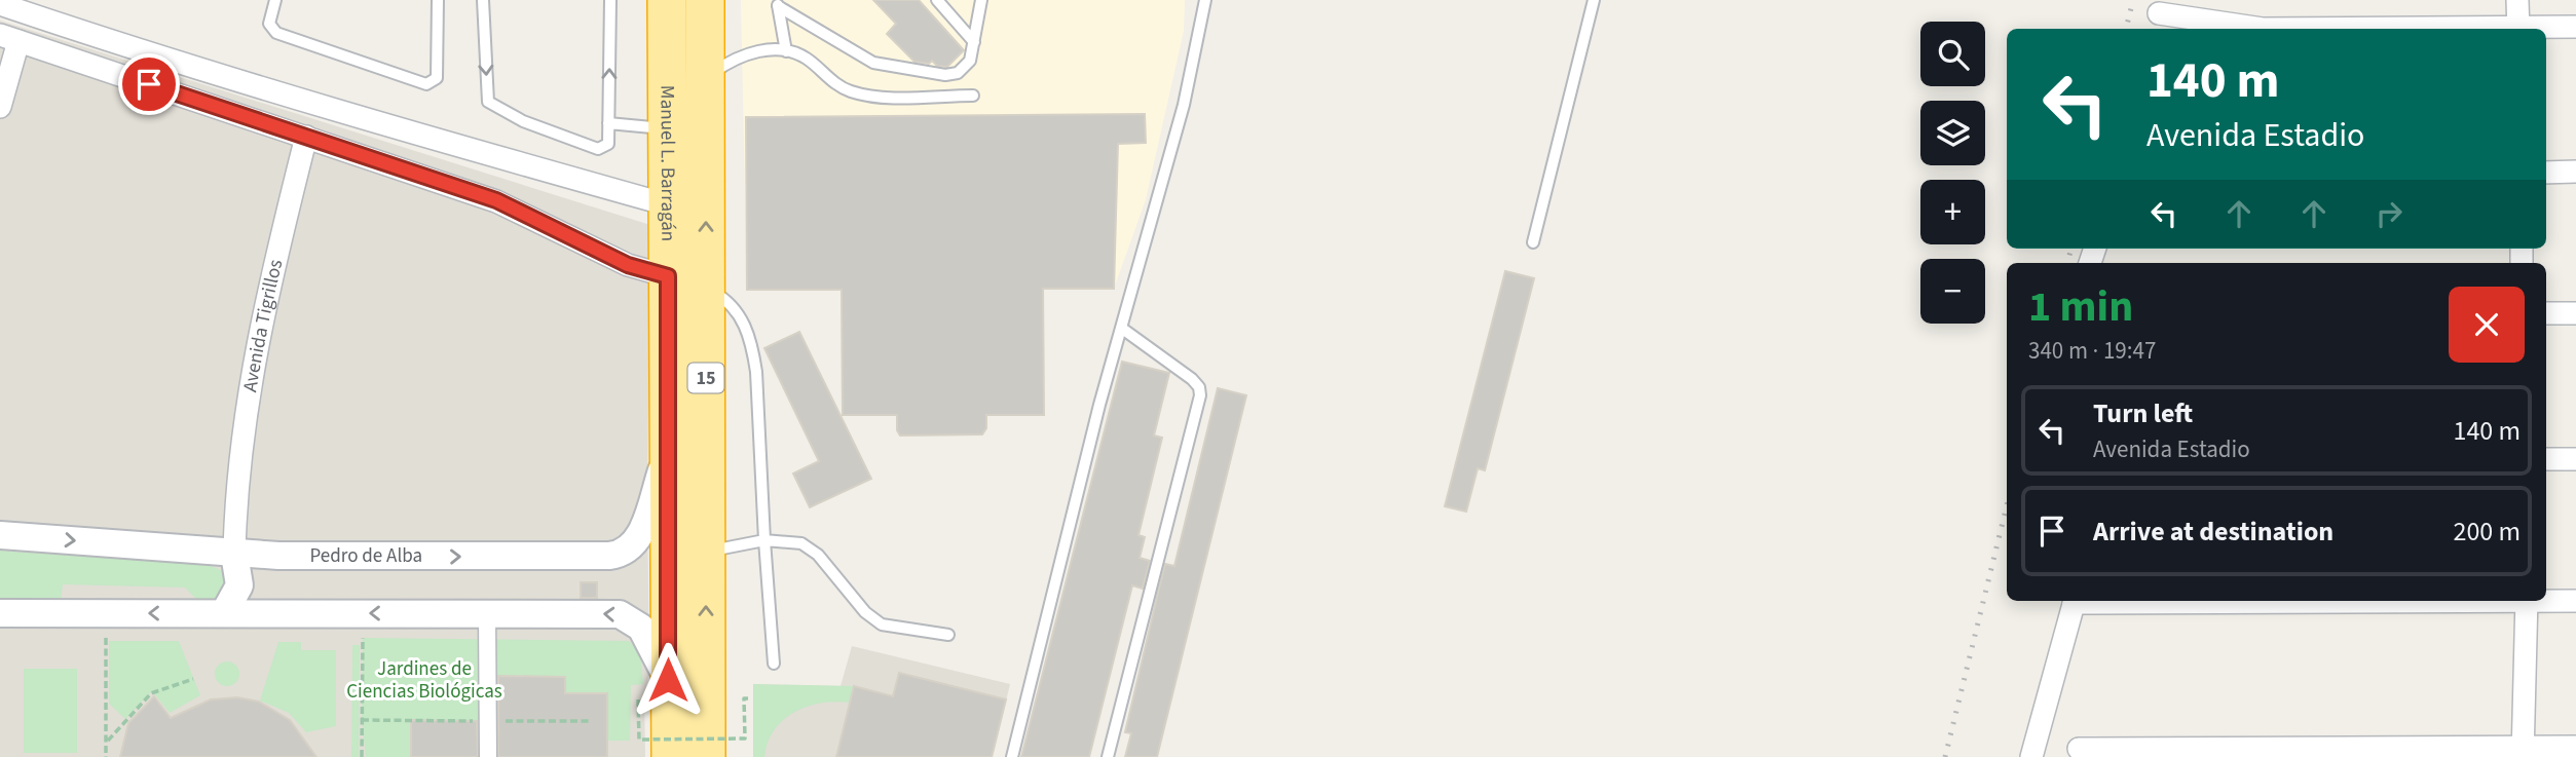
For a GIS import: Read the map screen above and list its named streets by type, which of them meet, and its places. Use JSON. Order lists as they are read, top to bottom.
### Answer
{
  "streets": {
    "highway": ["Manuel L. Barragán", "15"],
    "street": ["Avenida Tigrillos", "Pedro de Alba"]
  },
  "crossings": [
    ["Manuel L. Barragán", "Pedro de Alba"],
    ["Avenida Tigrillos", "Pedro de Alba"]
  ],
  "parks": ["Jardines de Ciencias Biológicas"],
  "page": {
    "map_buttons": ["+", "−"],
    "turn": ["140 m", "Avenida Estadio"],
    "heading": ["1 min", "340 m · 19:47"],
    "list": [
      {
        "name": "Turn left",
        "note": "Avenida Estadio",
        "value": "140 m"
      },
      {
        "name": "Arrive at destination",
        "value": "200 m"
      }
    ]
  }
}
